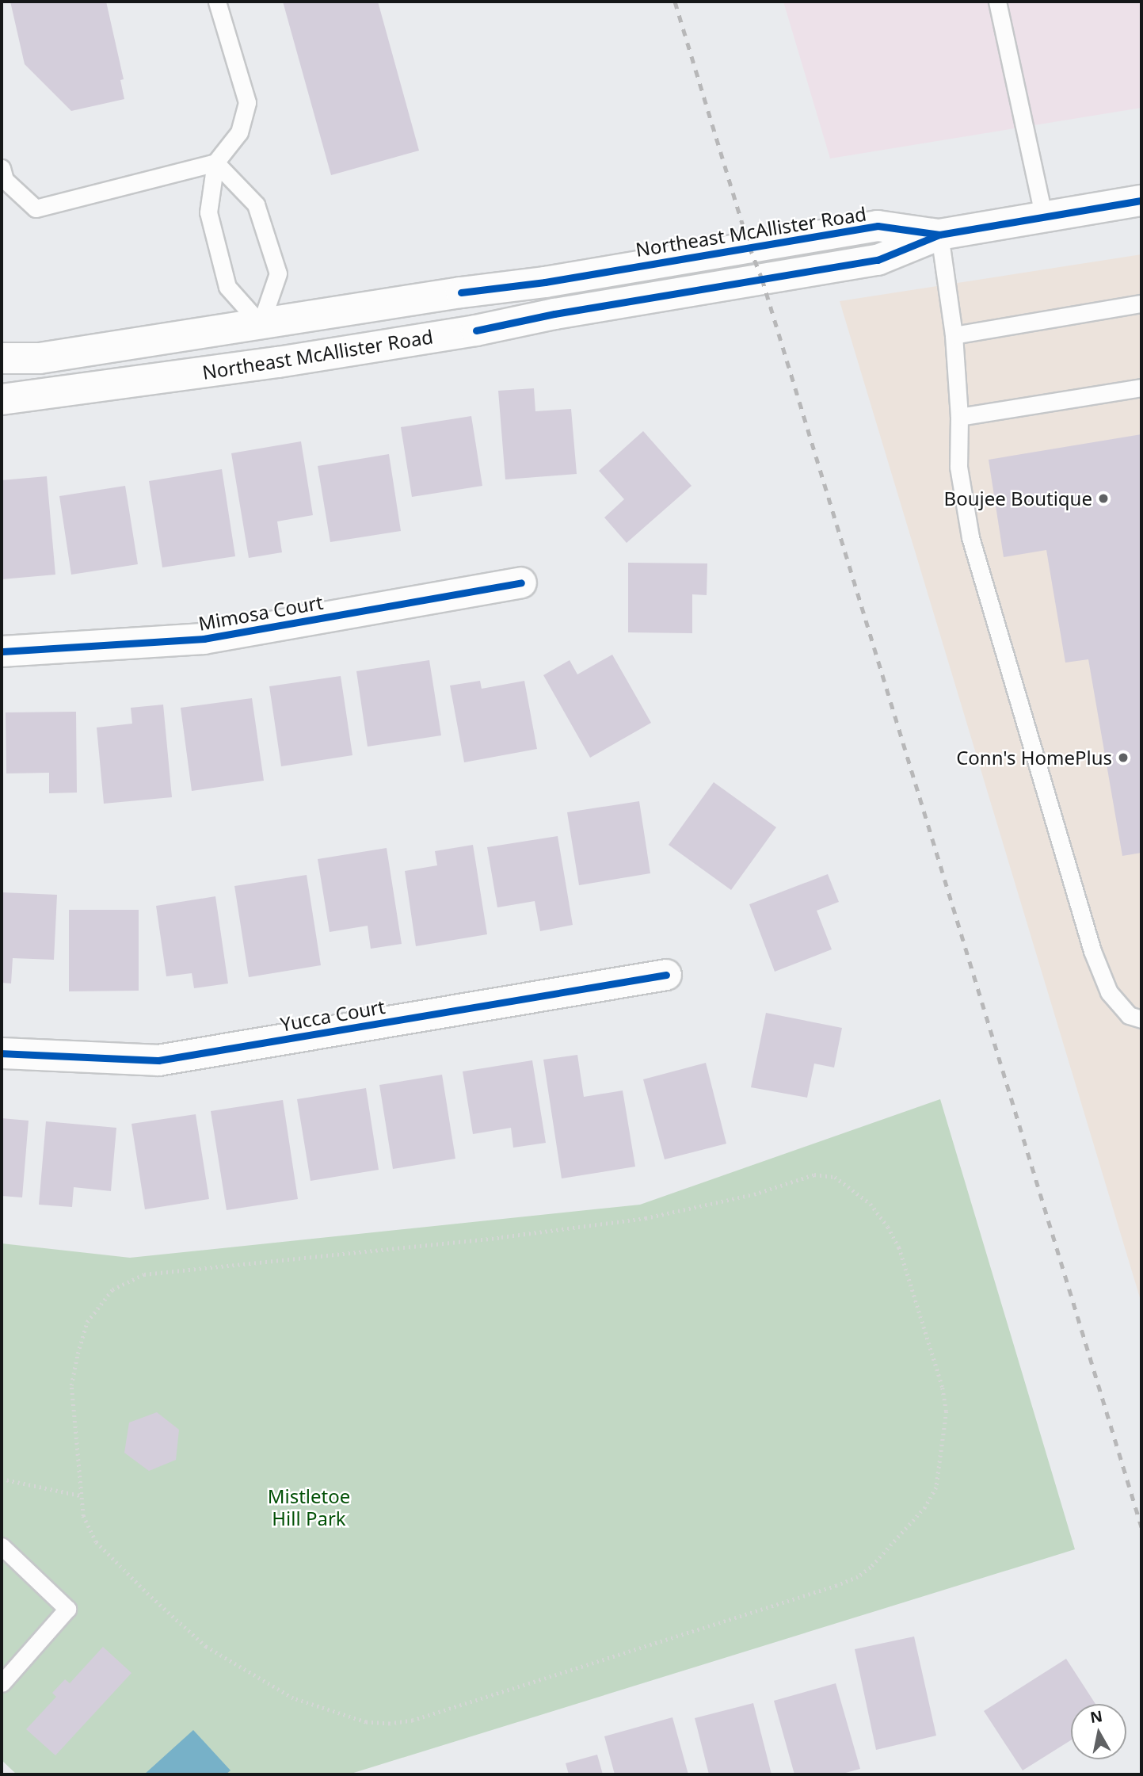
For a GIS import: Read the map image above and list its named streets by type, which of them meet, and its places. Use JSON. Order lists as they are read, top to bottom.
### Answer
{
  "streets": {
    "street": ["Northeast McAllister Road", "Mimosa Court", "Yucca Court"]
  },
  "parks": ["Mistletoe Hill Park"],
  "places": ["Boujee Boutique", "Conn's HomePlus"],
  "north": "top"
}
